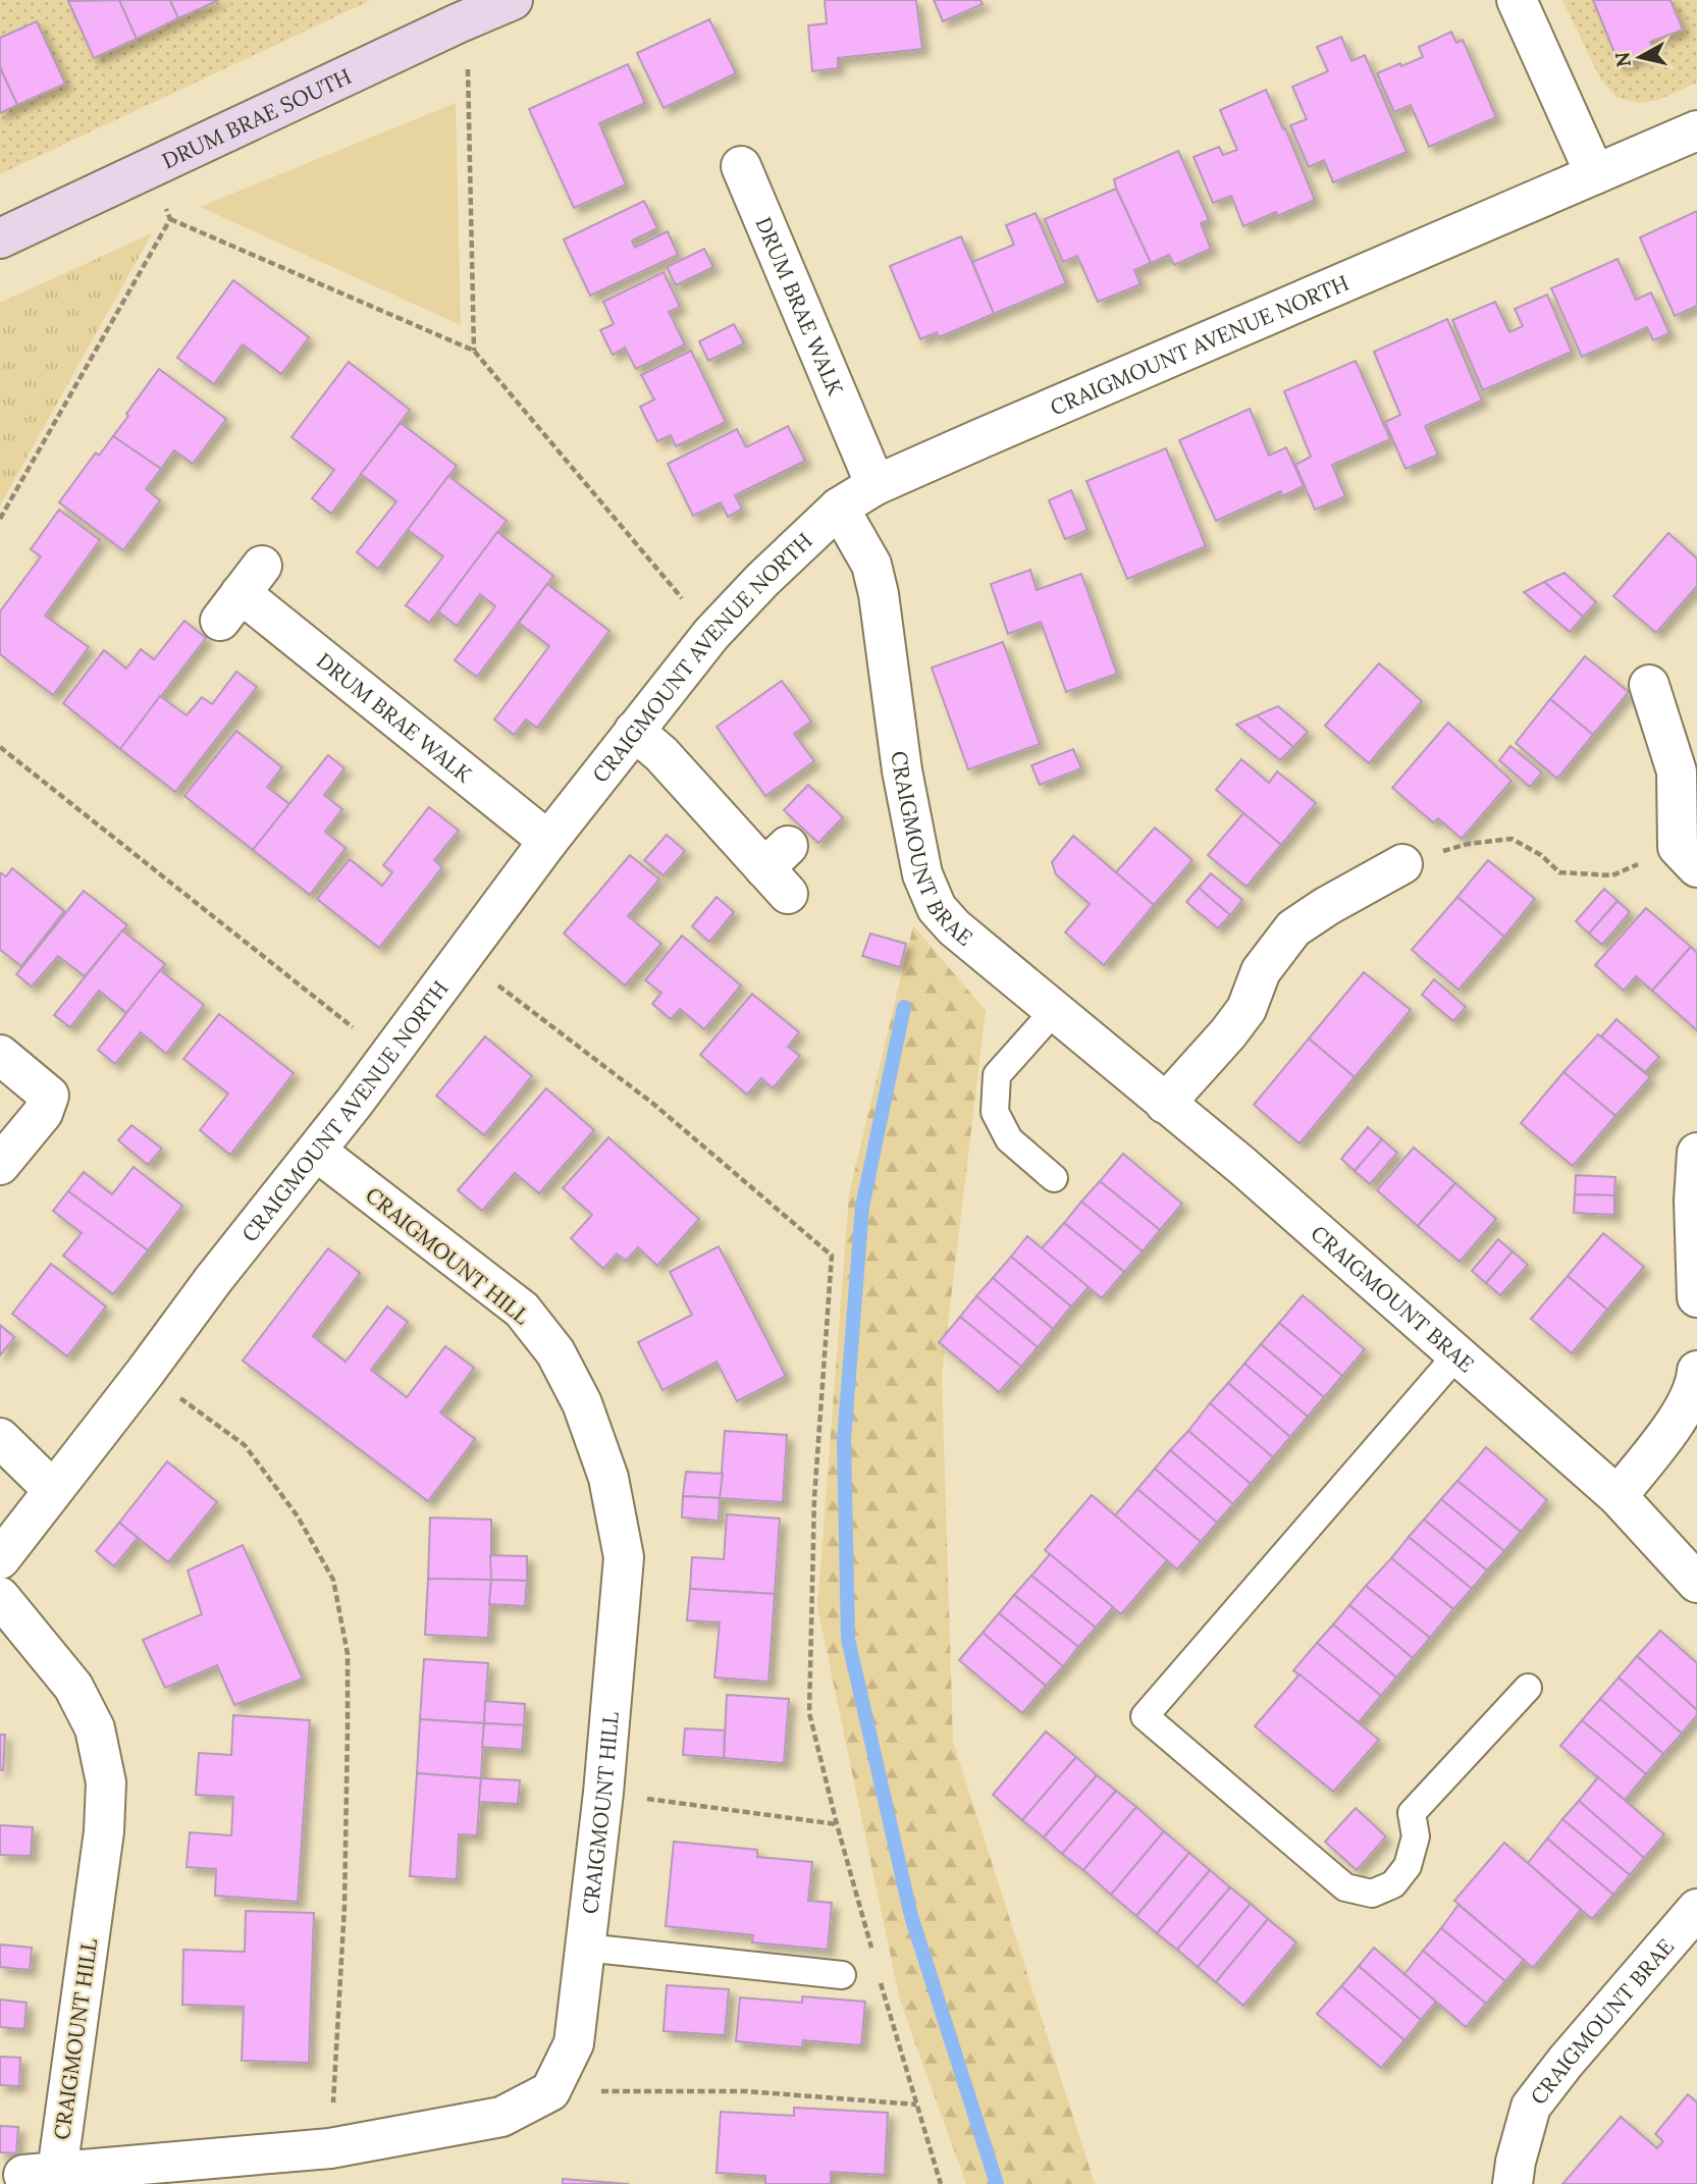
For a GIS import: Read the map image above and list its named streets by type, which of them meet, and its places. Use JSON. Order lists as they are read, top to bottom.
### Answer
{
  "streets": {
    "main road": ["DRUM BRAE SOUTH"],
    "street": [
      "DRUM BRAE WALK",
      "CRAIGMOUNT AVENUE NORTH",
      "CRAIGMOUNT BRAE",
      "CRAIGMOUNT HILL"
    ]
  },
  "crossings": [
    ["DRUM BRAE WALK", "CRAIGMOUNT AVENUE NORTH"],
    ["CRAIGMOUNT AVENUE NORTH", "CRAIGMOUNT BRAE"],
    ["CRAIGMOUNT AVENUE NORTH", "CRAIGMOUNT HILL"]
  ],
  "north": "left"
}
